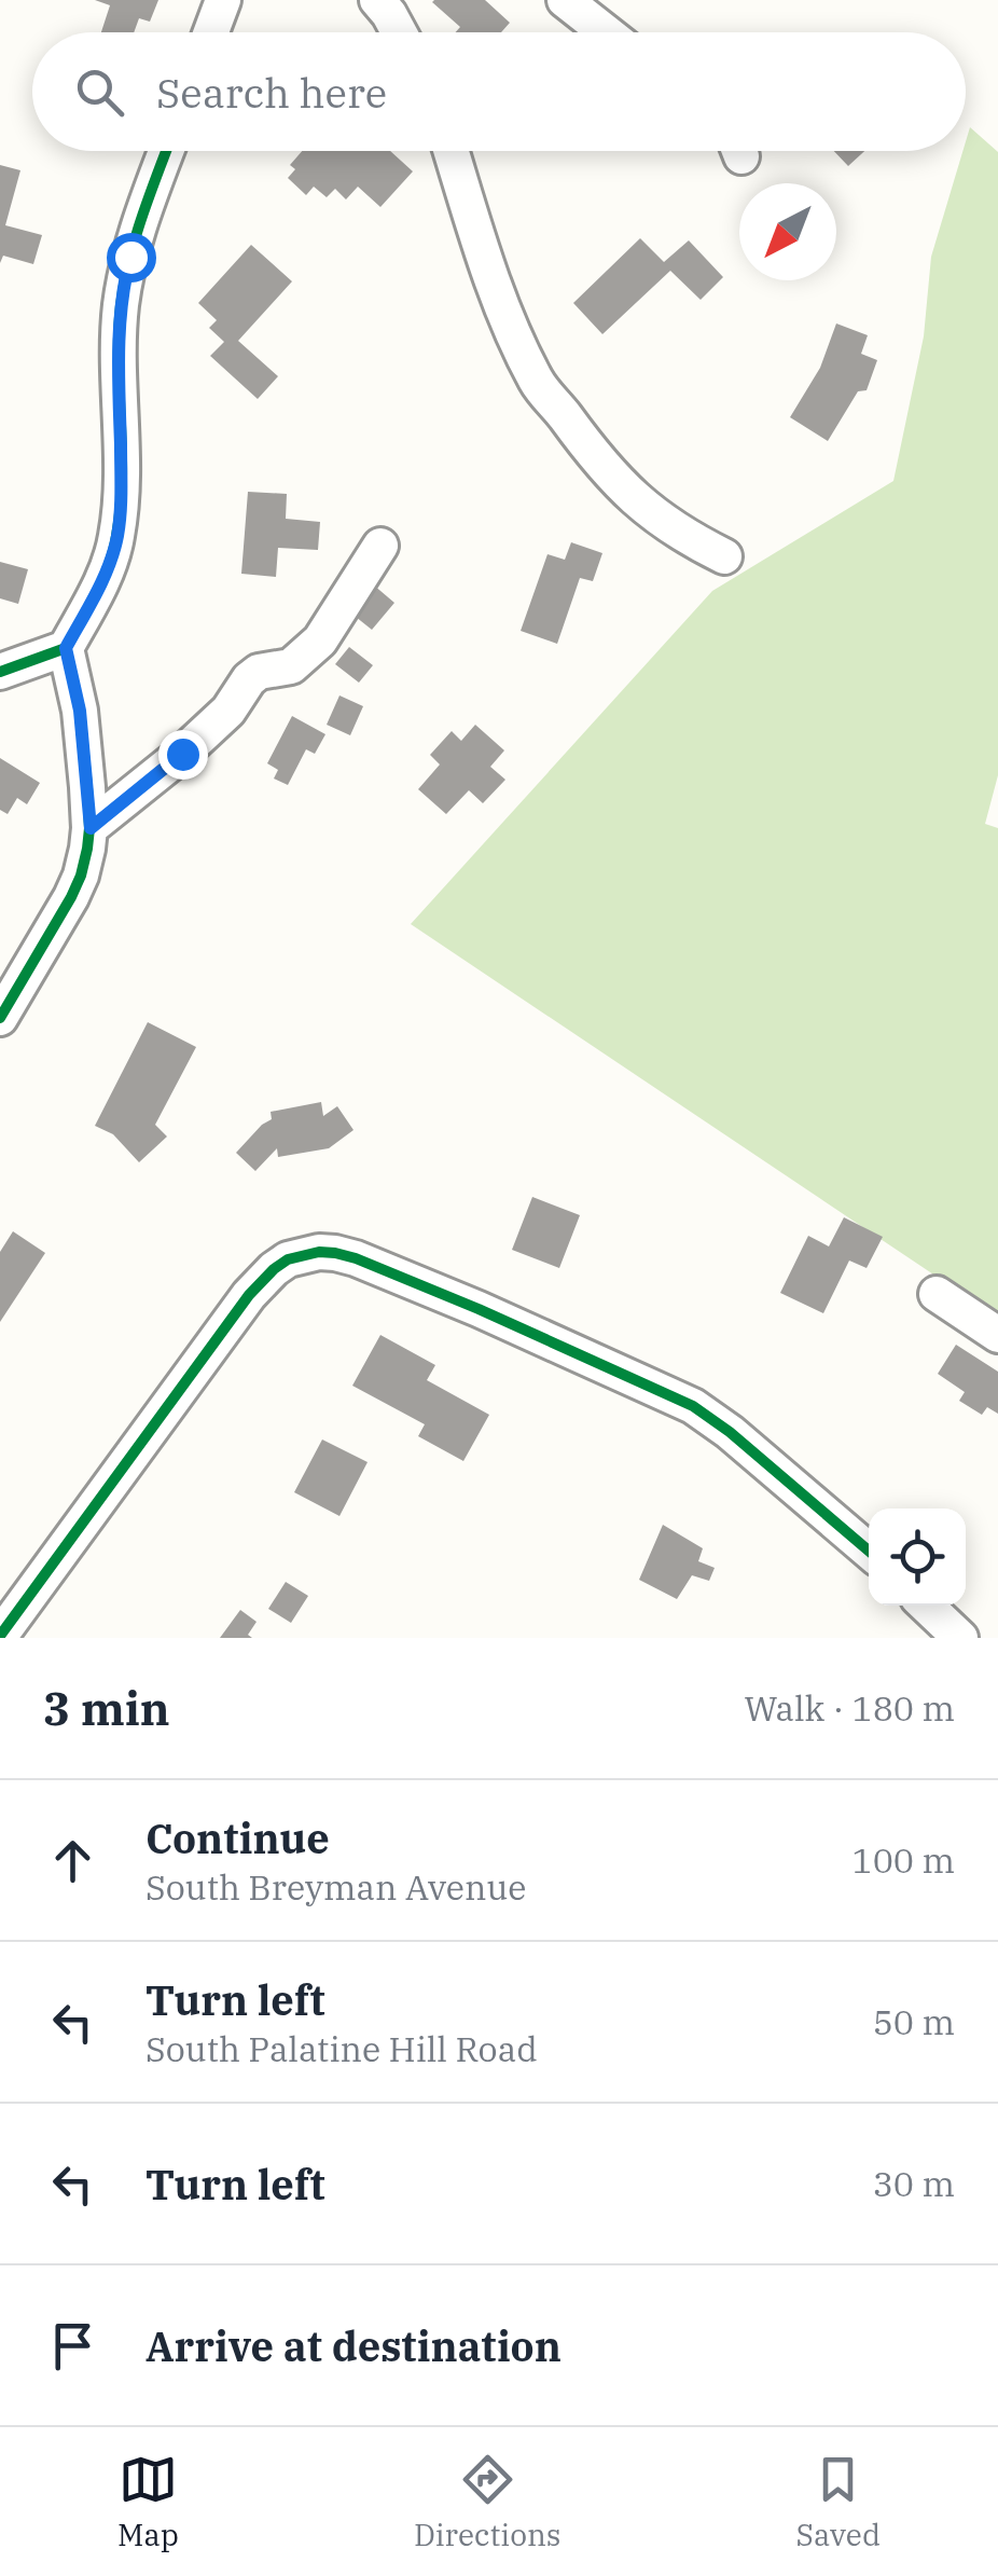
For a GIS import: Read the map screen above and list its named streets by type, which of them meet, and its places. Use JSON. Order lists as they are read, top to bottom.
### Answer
{
  "north": "bottom left",
  "page": {
    "search": "Search here",
    "heading": ["3 min", "Walk · 180 m"],
    "list": [
      ["Continue", "South Breyman Avenue", "100 m"],
      ["Turn left", "South Palatine Hill Road", "50 m"],
      ["Turn left", "30 m"],
      "Arrive at destination"
    ],
    "nav": ["Map", "Directions", "Saved"]
  }
}
